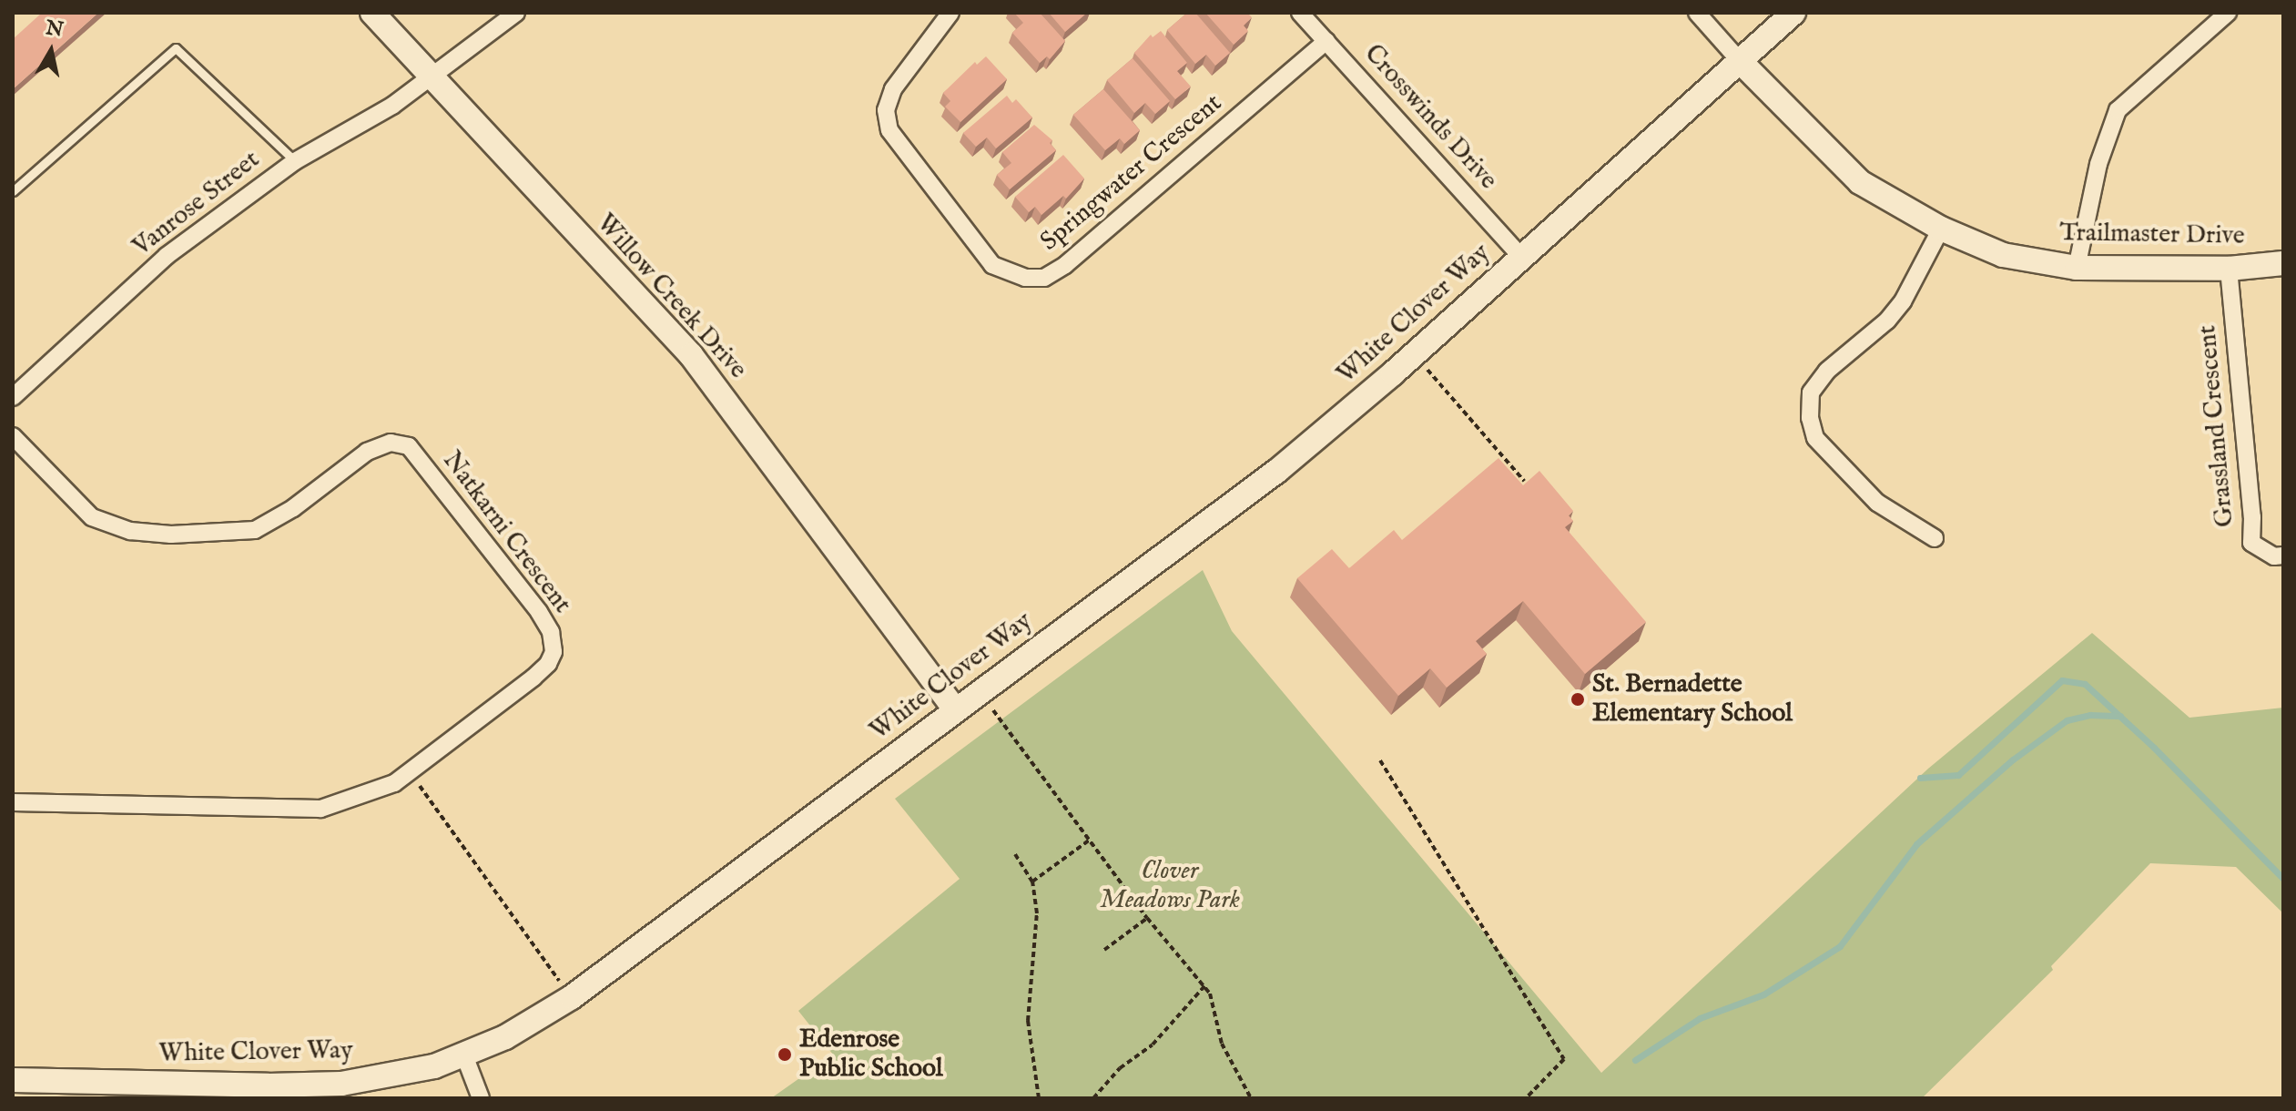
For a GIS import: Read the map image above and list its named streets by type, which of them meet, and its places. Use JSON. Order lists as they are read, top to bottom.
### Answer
{
  "streets": {
    "street": [
      "Crosswinds Drive",
      "Springwater Crescent",
      "Vanrose Street",
      "Trailmaster Drive",
      "Willow Creek Drive",
      "White Clover Way",
      "Grassland Crescent",
      "Natkarni Crescent"
    ]
  },
  "crossings": [
    ["Crosswinds Drive", "Springwater Crescent"],
    ["Crosswinds Drive", "White Clover Way"],
    ["Vanrose Street", "Willow Creek Drive"],
    ["Trailmaster Drive", "White Clover Way"],
    ["Trailmaster Drive", "Grassland Crescent"],
    ["Willow Creek Drive", "White Clover Way"]
  ],
  "parks": ["Clover Meadows Park"],
  "places": ["St. Bernadette Elementary School", "Edenrose Public School"],
  "north": "top"
}
